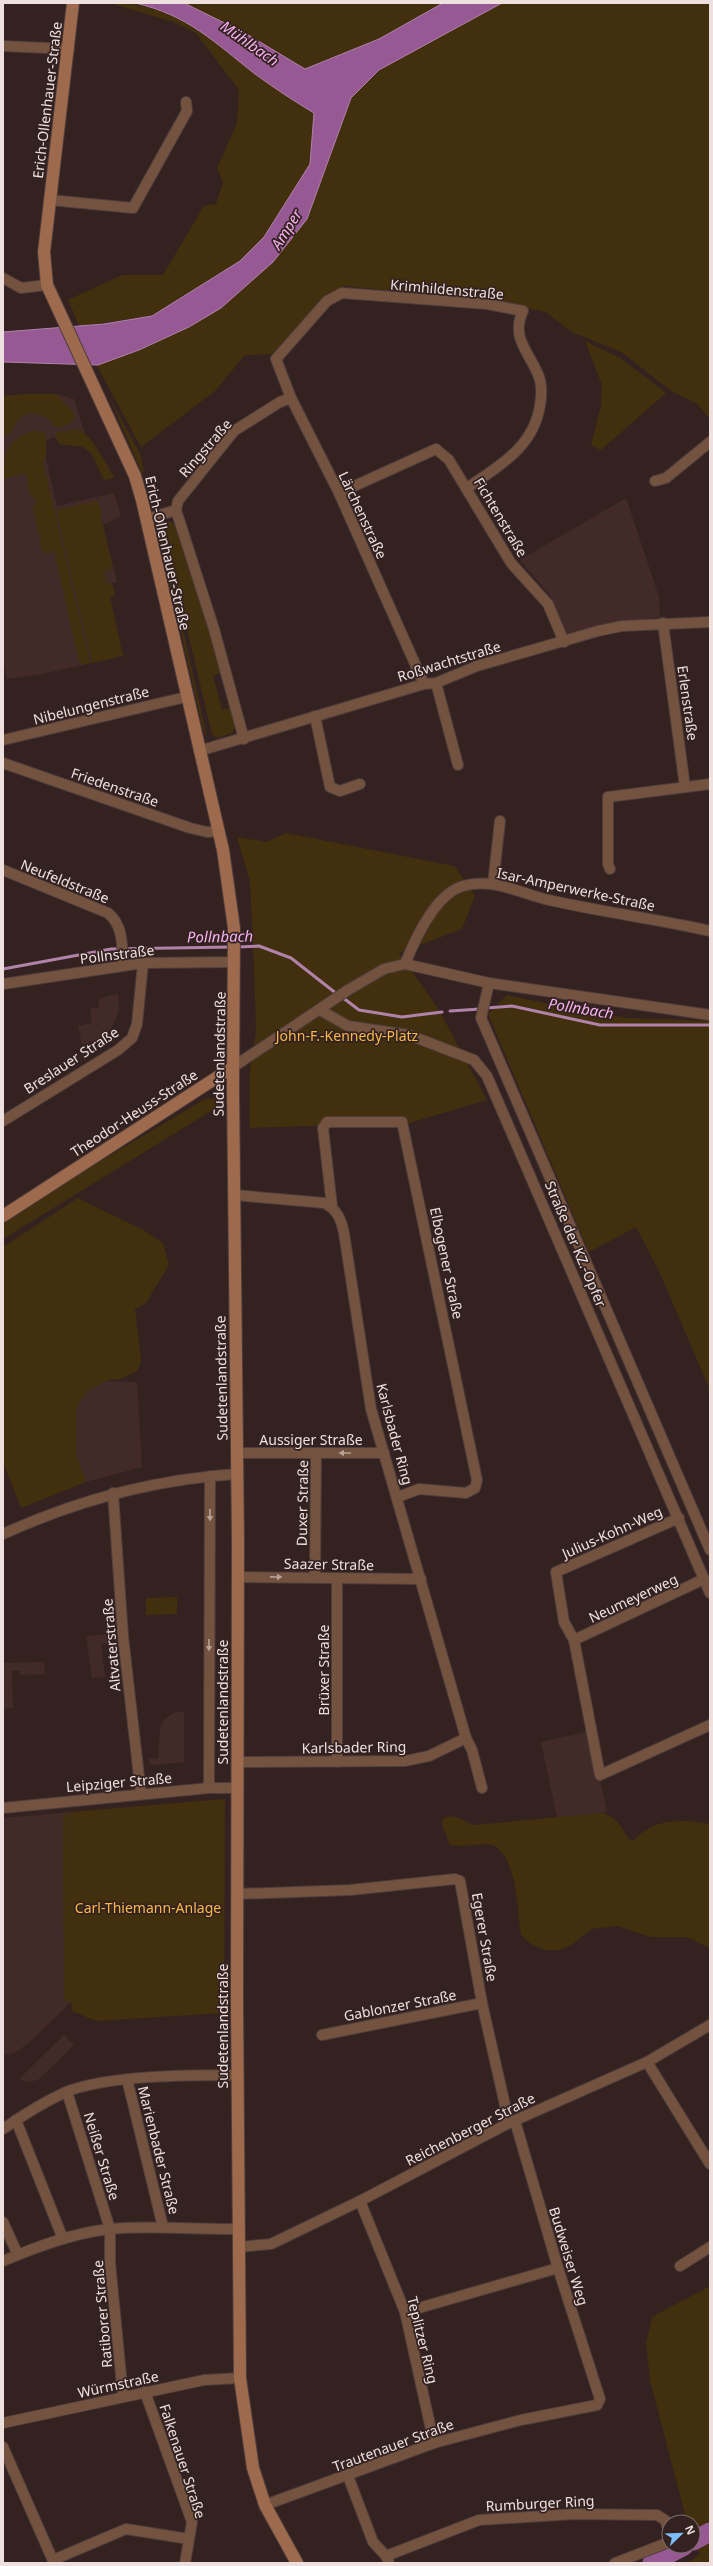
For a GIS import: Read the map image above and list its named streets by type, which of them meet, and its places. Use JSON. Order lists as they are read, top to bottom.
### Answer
{
  "streets": {
    "street": [
      "Erich-Ollenhauer-Straße",
      "Krimhildenstraße",
      "Ringstraße",
      "Lärchenstraße",
      "Fichtenstraße",
      "Roßwachtstraße",
      "Erlenstraße",
      "Nibelungenstraße",
      "Friedenstraße",
      "Neufeldstraße",
      "Isar-Amperwerke-Straße",
      "Pollnstraße",
      "Sudetenlandstraße",
      "Breslauer Straße",
      "Theodor-Heuss-Straße",
      "Straße der KZ.-Opfer",
      "Elbogener Straße",
      "Karlsbader Ring",
      "Aussiger Straße",
      "Duxer Straße",
      "Julius-Kohn-Weg",
      "Saazer Straße",
      "Neumeyerweg",
      "Altvaterstraße",
      "Brüxer Straße",
      "Leipziger Straße",
      "Egerer Straße",
      "Gablonzer Straße",
      "Reichenberger Straße",
      "Marienbader Straße",
      "Neißer Straße",
      "Budweiser Weg",
      "Ratiborer Straße",
      "Teplitzer Ring",
      "Würmstraße",
      "Trautenauer Straße",
      "Falkenauer Straße",
      "Rumburger Ring"
    ]
  },
  "crossings": [
    ["Erich-Ollenhauer-Straße", "Ringstraße"],
    ["Erich-Ollenhauer-Straße", "Roßwachtstraße"],
    ["Erich-Ollenhauer-Straße", "Nibelungenstraße"],
    ["Erich-Ollenhauer-Straße", "Friedenstraße"],
    ["Erich-Ollenhauer-Straße", "Sudetenlandstraße"],
    ["Krimhildenstraße", "Lärchenstraße"],
    ["Krimhildenstraße", "Fichtenstraße"],
    ["Ringstraße", "Lärchenstraße"],
    ["Lärchenstraße", "Fichtenstraße"],
    ["Lärchenstraße", "Roßwachtstraße"],
    ["Fichtenstraße", "Roßwachtstraße"],
    ["Roßwachtstraße", "Erlenstraße"],
    ["Friedenstraße", "Sudetenlandstraße"],
    ["Neufeldstraße", "Pollnstraße"],
    ["Isar-Amperwerke-Straße", "Theodor-Heuss-Straße"],
    ["Pollnstraße", "Sudetenlandstraße"],
    ["Pollnstraße", "Breslauer Straße"],
    ["Sudetenlandstraße", "Theodor-Heuss-Straße"],
    ["Sudetenlandstraße", "Karlsbader Ring"],
    ["Sudetenlandstraße", "Aussiger Straße"],
    ["Sudetenlandstraße", "Saazer Straße"],
    ["Sudetenlandstraße", "Leipziger Straße"],
    ["Sudetenlandstraße", "Egerer Straße"],
    ["Sudetenlandstraße", "Reichenberger Straße"],
    ["Sudetenlandstraße", "Würmstraße"],
    ["Sudetenlandstraße", "Trautenauer Straße"],
    ["Theodor-Heuss-Straße", "Straße der KZ.-Opfer"],
    ["Straße der KZ.-Opfer", "Julius-Kohn-Weg"],
    ["Straße der KZ.-Opfer", "Neumeyerweg"],
    ["Elbogener Straße", "Karlsbader Ring"],
    ["Karlsbader Ring", "Aussiger Straße"],
    ["Karlsbader Ring", "Saazer Straße"],
    ["Karlsbader Ring", "Brüxer Straße"],
    ["Aussiger Straße", "Duxer Straße"],
    ["Duxer Straße", "Saazer Straße"],
    ["Julius-Kohn-Weg", "Neumeyerweg"],
    ["Saazer Straße", "Brüxer Straße"],
    ["Altvaterstraße", "Leipziger Straße"],
    ["Egerer Straße", "Gablonzer Straße"],
    ["Egerer Straße", "Reichenberger Straße"],
    ["Egerer Straße", "Budweiser Weg"],
    ["Reichenberger Straße", "Budweiser Weg"],
    ["Reichenberger Straße", "Teplitzer Ring"],
    ["Neißer Straße", "Ratiborer Straße"],
    ["Budweiser Weg", "Trautenauer Straße"],
    ["Ratiborer Straße", "Würmstraße"],
    ["Teplitzer Ring", "Trautenauer Straße"],
    ["Würmstraße", "Falkenauer Straße"],
    ["Trautenauer Straße", "Rumburger Ring"]
  ],
  "one_way": ["Aussiger Straße", "Saazer Straße"],
  "water": ["Mühlbach", "Amper", "Pollnbach"],
  "parks": ["John-F.-Kennedy-Platz", "Carl-Thiemann-Anlage"],
  "north": "top right"
}
